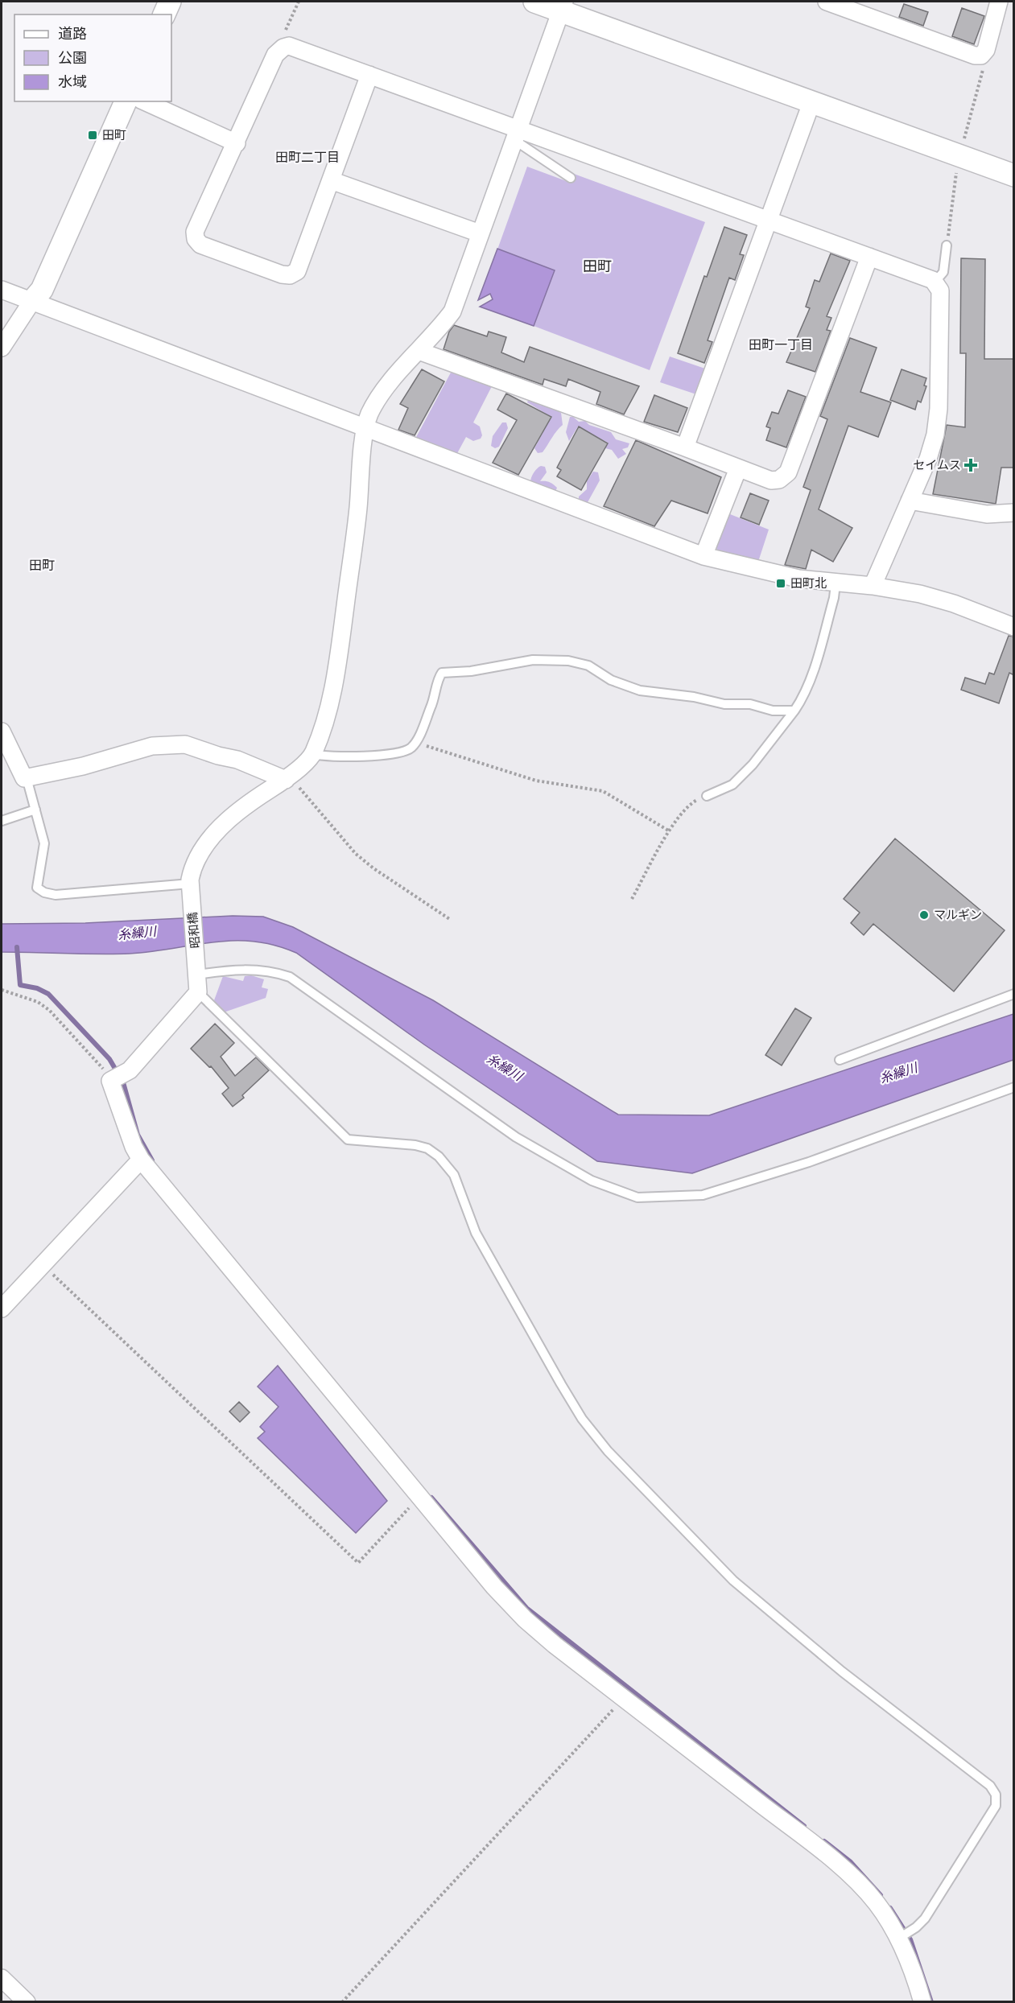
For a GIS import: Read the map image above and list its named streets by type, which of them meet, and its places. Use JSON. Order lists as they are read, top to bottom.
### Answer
{
  "streets": {
    "street": ["昭和橋"]
  },
  "districts": [
    "田町二丁目",
    "田町",
    "田町一丁目",
    "田町"
  ],
  "water": ["糸繰川"],
  "places": {
    "transit": ["田町", "田町北"],
    "health": ["セイムス"],
    "other": ["マルギン"]
  },
  "legend": ["道路", "公園", "水域"]
}
